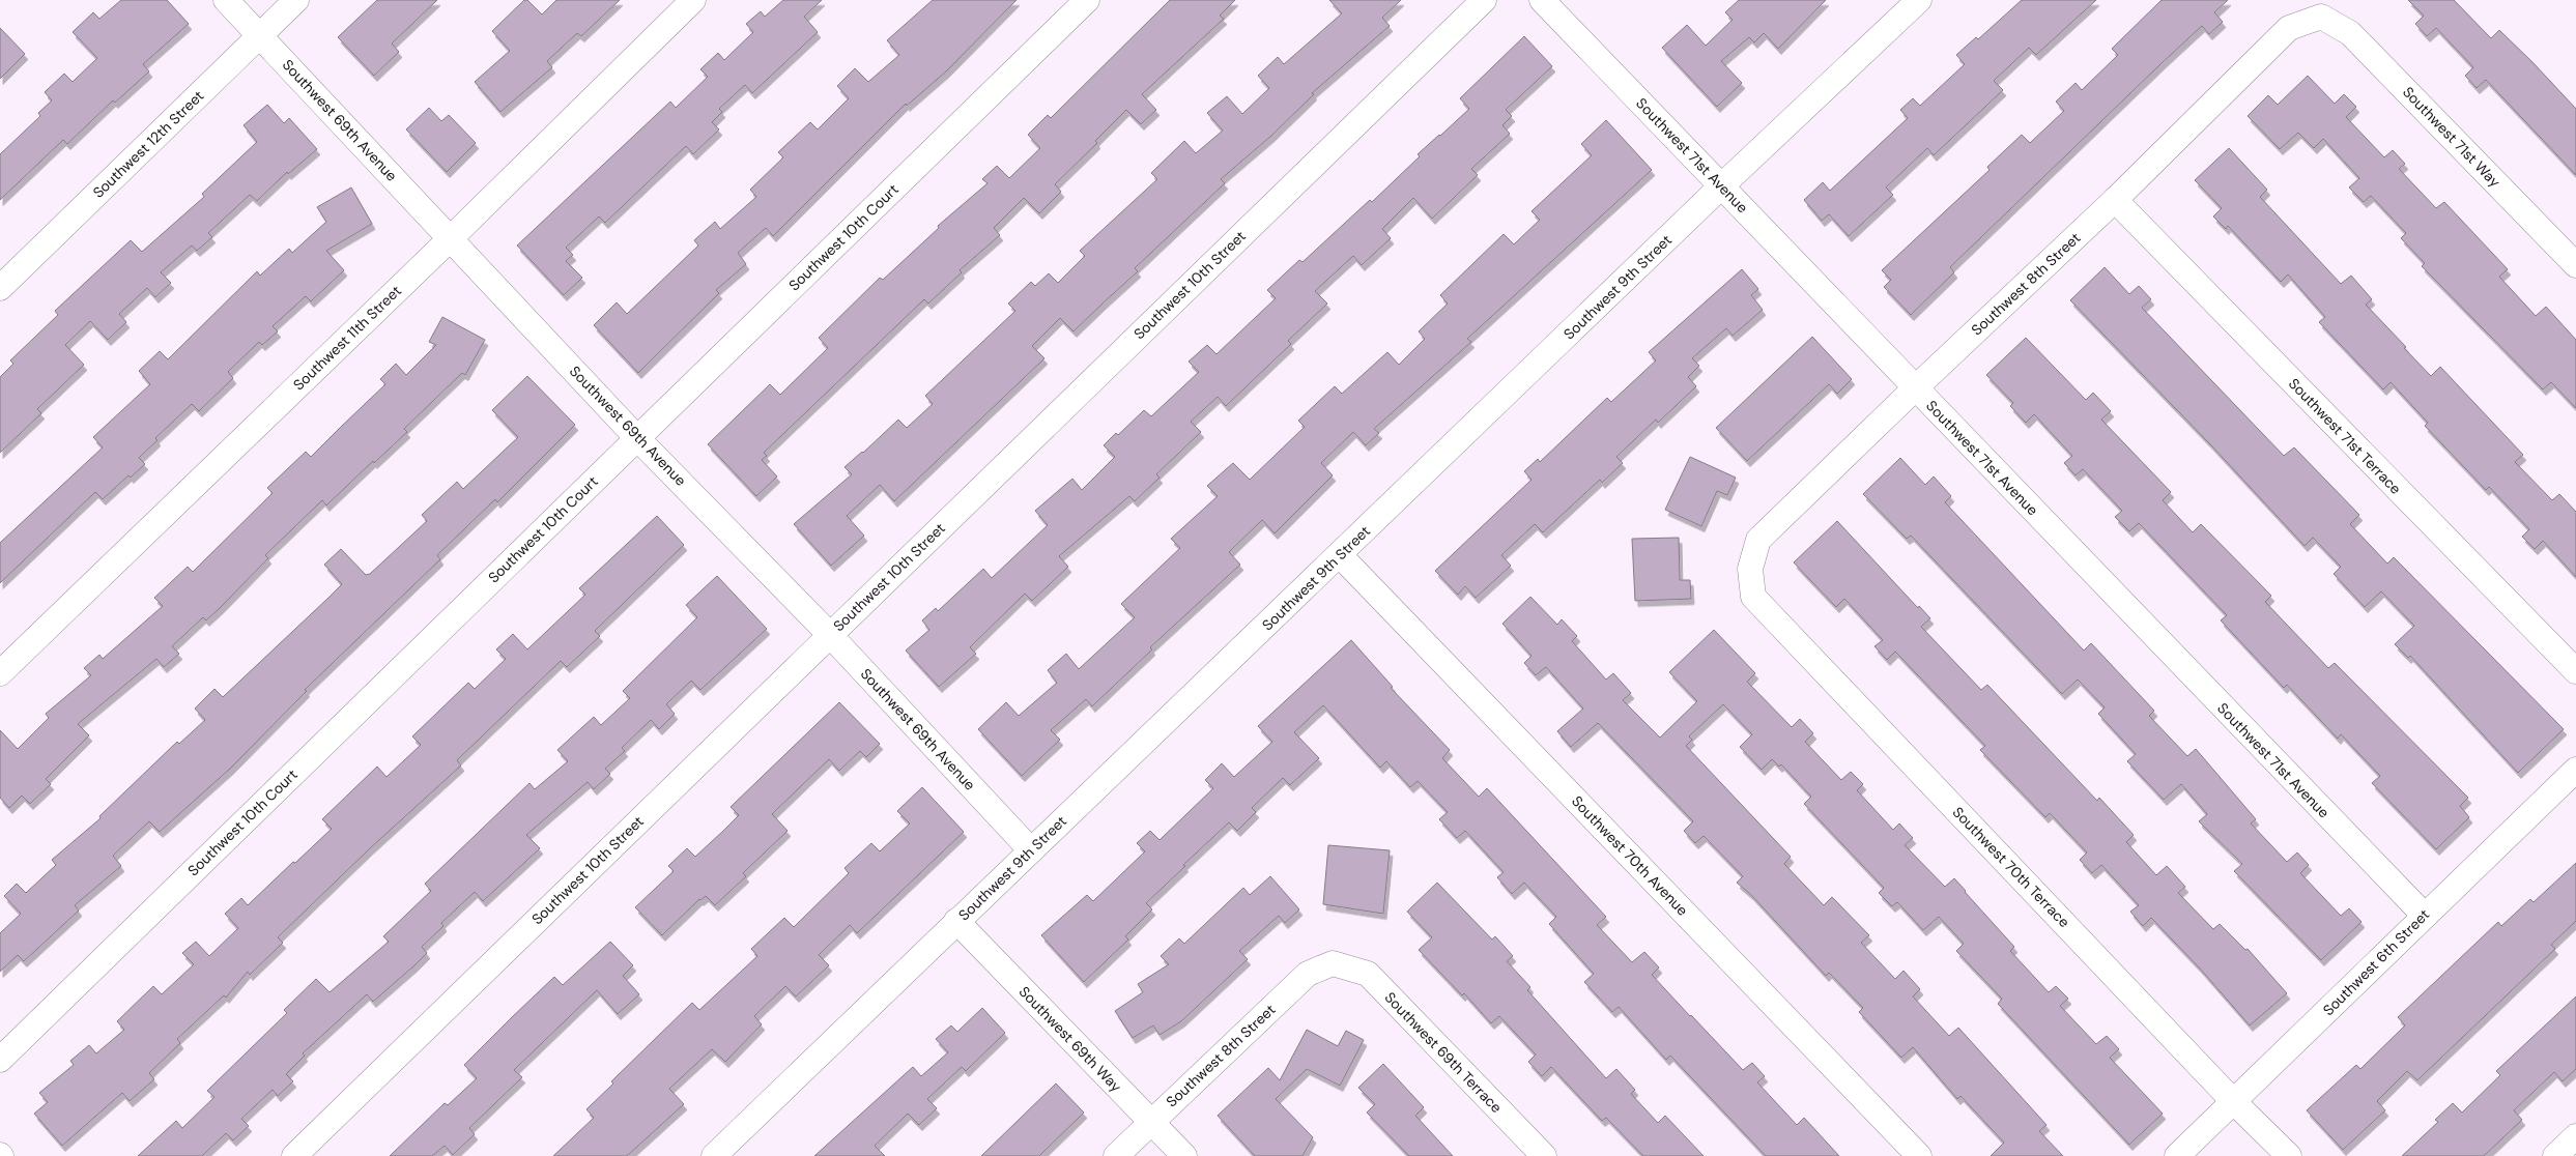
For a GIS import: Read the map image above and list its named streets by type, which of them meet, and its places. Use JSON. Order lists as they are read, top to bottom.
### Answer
{
  "streets": {
    "street": [
      "Southwest 69th Avenue",
      "Southwest 71st Way",
      "Southwest 12th Street",
      "Southwest 71st Avenue",
      "Southwest 10th Court",
      "Southwest 8th Street",
      "Southwest 10th Street",
      "Southwest 9th Street",
      "Southwest 11th Street",
      "Southwest 71st Terrace",
      "Southwest 70th Avenue",
      "Southwest 70th Terrace",
      "Southwest 6th Street",
      "Southwest 69th Way",
      "Southwest 69th Terrace"
    ]
  },
  "crossings": [
    ["Southwest 69th Avenue", "Southwest 12th Street"],
    ["Southwest 69th Avenue", "Southwest 10th Court"],
    ["Southwest 69th Avenue", "Southwest 10th Street"],
    ["Southwest 69th Avenue", "Southwest 9th Street"],
    ["Southwest 69th Avenue", "Southwest 11th Street"],
    ["Southwest 71st Way", "Southwest 8th Street"],
    ["Southwest 71st Avenue", "Southwest 8th Street"],
    ["Southwest 71st Avenue", "Southwest 9th Street"],
    ["Southwest 71st Avenue", "Southwest 6th Street"],
    ["Southwest 8th Street", "Southwest 71st Terrace"],
    ["Southwest 8th Street", "Southwest 70th Terrace"],
    ["Southwest 8th Street", "Southwest 69th Way"],
    ["Southwest 8th Street", "Southwest 69th Terrace"],
    ["Southwest 9th Street", "Southwest 70th Avenue"],
    ["Southwest 9th Street", "Southwest 69th Way"],
    ["Southwest 70th Terrace", "Southwest 6th Street"]
  ]
}
